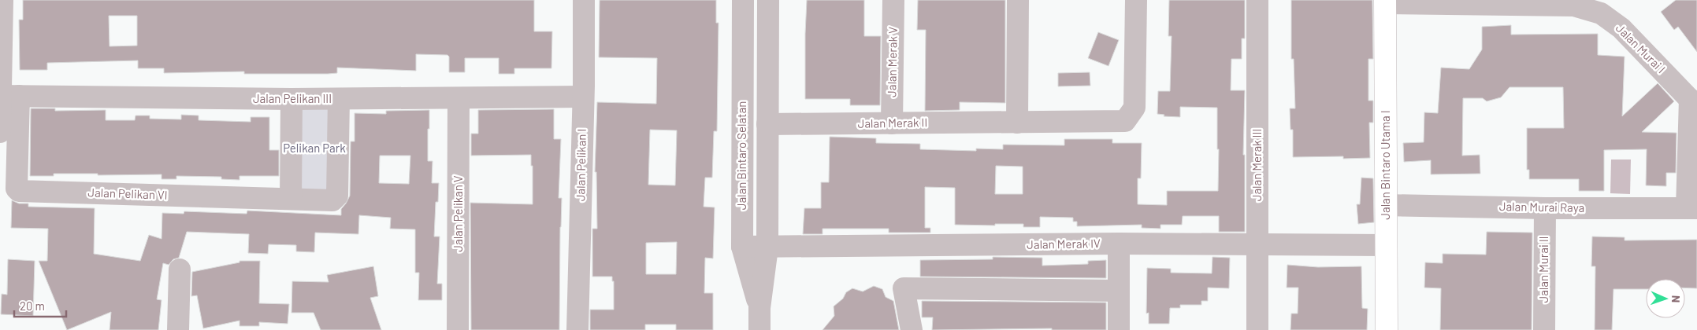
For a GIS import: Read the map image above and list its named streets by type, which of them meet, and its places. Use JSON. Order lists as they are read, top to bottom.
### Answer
{
  "streets": {
    "main road": ["Jalan Bintaro Utama I"],
    "street": [
      "Jalan Murai I",
      "Jalan Merak V",
      "Jalan Pelikan III",
      "Jalan Merak II",
      "Jalan Bintaro Selatan",
      "Jalan Pelikan I",
      "Jalan Merak III",
      "Jalan Pelikan VI",
      "Jalan Murai Raya",
      "Jalan Pelikan V",
      "Jalan Merak IV",
      "Jalan Murai II"
    ]
  },
  "crossings": [
    ["Jalan Murai I", "Jalan Bintaro Utama I"],
    ["Jalan Merak V", "Jalan Merak II"],
    ["Jalan Pelikan III", "Jalan Pelikan I"],
    ["Jalan Pelikan III", "Jalan Pelikan VI"],
    ["Jalan Pelikan III", "Jalan Pelikan V"],
    ["Jalan Merak II", "Jalan Bintaro Selatan"],
    ["Jalan Bintaro Selatan", "Jalan Merak IV"],
    ["Jalan Merak III", "Jalan Merak IV"],
    ["Jalan Bintaro Utama I", "Jalan Murai Raya"],
    ["Jalan Bintaro Utama I", "Jalan Merak IV"],
    ["Jalan Murai Raya", "Jalan Murai II"]
  ],
  "parks": ["Pelikan Park"],
  "scale_bar": "20 m",
  "north": "right"
}
